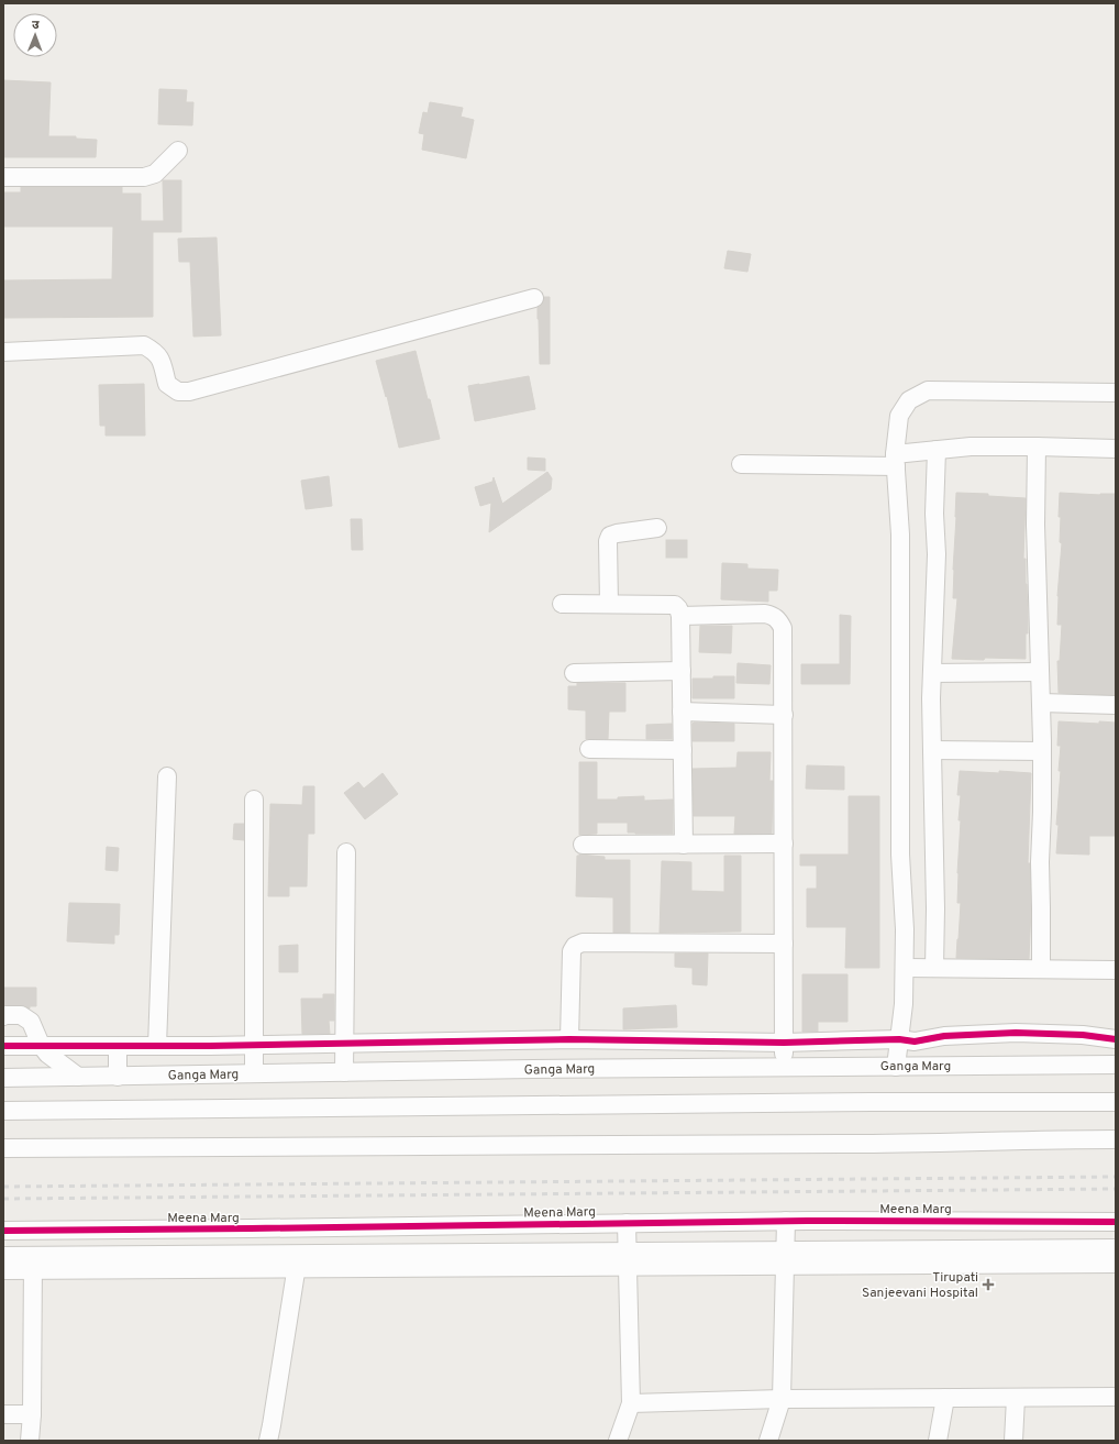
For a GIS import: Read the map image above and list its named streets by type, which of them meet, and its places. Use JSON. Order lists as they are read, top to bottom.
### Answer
{
  "streets": {
    "street": ["Ganga Marg", "Meena Marg"]
  },
  "places": {
    "health": ["Tirupati Sanjeevani Hospital"]
  },
  "north": "top"
}
